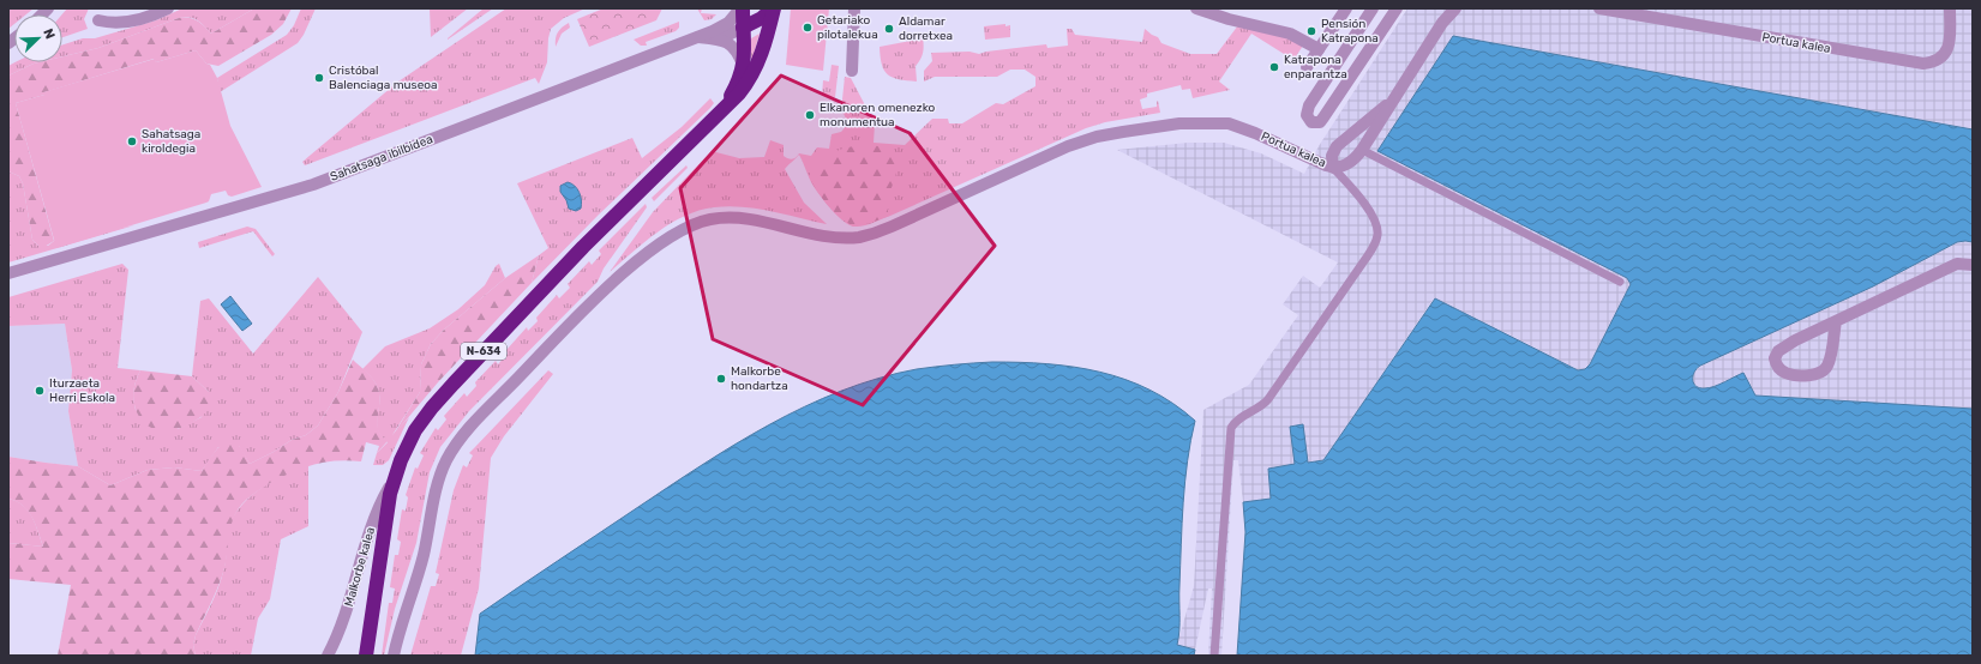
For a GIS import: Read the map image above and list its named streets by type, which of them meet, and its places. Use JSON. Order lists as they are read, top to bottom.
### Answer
{
  "streets": {
    "highway": ["N-634"],
    "street": ["Portua kalea", "Sahatsaga ibilbidea", "Malkorbe kalea"]
  },
  "crossings": [
    ["Sahatsaga ibilbidea", "N-634"],
    ["N-634", "Malkorbe kalea"]
  ],
  "places": [
    "Getariako pilotalekua",
    "Aldamar dorretxea",
    "Pensión Katrapona",
    "Katrapona enparantza",
    "Cristóbal Balenciaga museoa",
    "Elkanoren omenezko monumentua",
    "Sahatsaga kiroldegia",
    "Malkorbe hondartza",
    "Iturzaeta Herri Eskola"
  ],
  "north": "top right"
}
